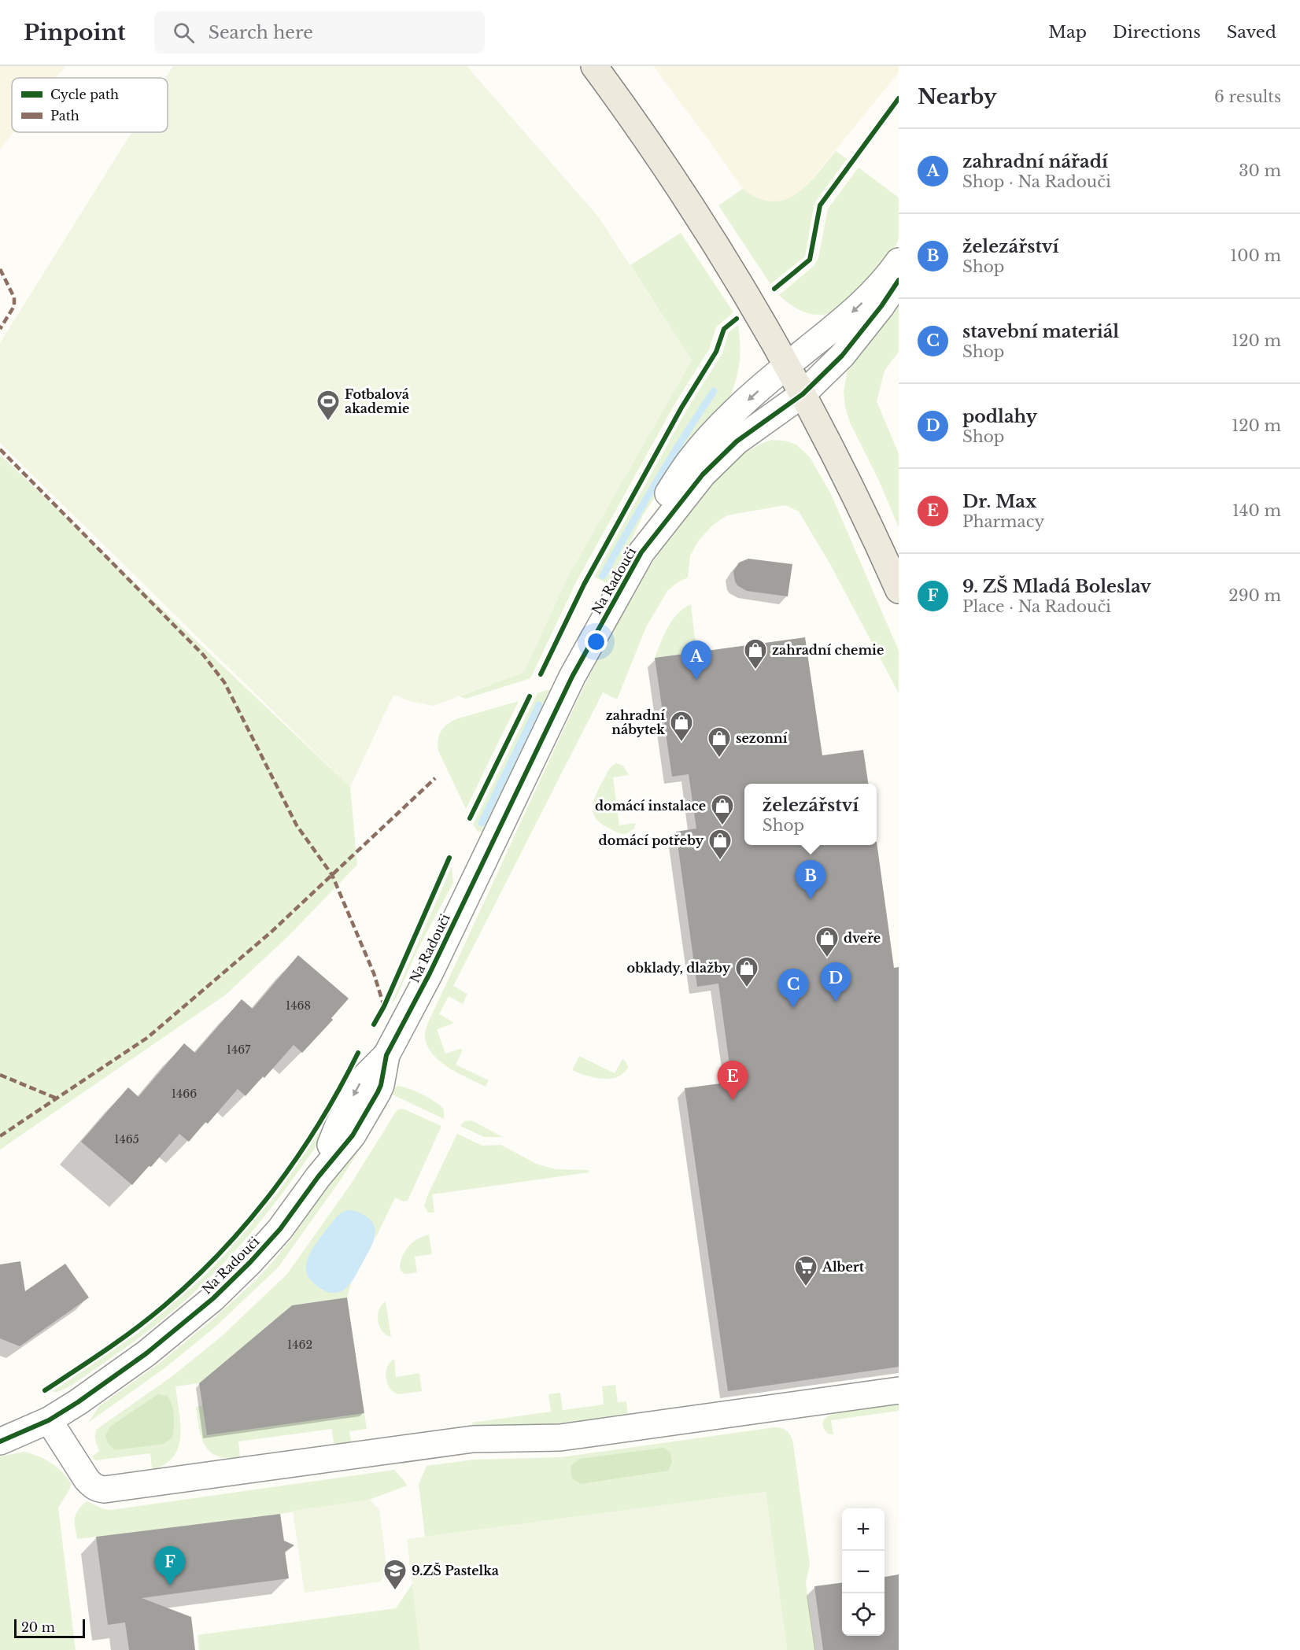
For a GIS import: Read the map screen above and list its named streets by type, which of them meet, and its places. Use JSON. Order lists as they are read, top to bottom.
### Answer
{
  "streets": {
    "street": ["Na Radouči"]
  },
  "places": {
    "sports": ["Fotbalová akademie"],
    "shop": [
      "zahradní chemie",
      "zahradní nábytek",
      "sezonní",
      "domácí instalace",
      "domácí potřeby",
      "dveře",
      "obklady, dlažby"
    ],
    "supermarket": ["Albert"],
    "school or university": ["9.ZŠ Pastelka"]
  },
  "house_numbers": [
    "1468",
    "1467",
    "1466",
    "1465",
    "1462"
  ],
  "legend": ["Cycle path", "Path"],
  "scale_bar": "20 m",
  "page": {
    "header": "Pinpoint",
    "search": "Search here",
    "nav": ["Map", "Directions", "Saved"],
    "heading": ["Nearby", "6 results"],
    "list": [
      {
        "mark": "A",
        "name": "zahradní nářadí",
        "note": "Shop · Na Radouči",
        "value": "30 m"
      },
      {
        "mark": "B",
        "name": "železářství",
        "note": "Shop",
        "value": "100 m"
      },
      {
        "mark": "C",
        "name": "stavební materiál",
        "note": "Shop",
        "value": "120 m"
      },
      {
        "mark": "D",
        "name": "podlahy",
        "note": "Shop",
        "value": "120 m"
      },
      {
        "mark": "E",
        "name": "Dr. Max",
        "note": "Pharmacy",
        "value": "140 m"
      },
      {
        "mark": "F",
        "name": "9. ZŠ Mladá Boleslav",
        "note": "Place · Na Radouči",
        "value": "290 m"
      }
    ],
    "pins": [
      "A",
      "B",
      "D",
      "C",
      "E",
      "F"
    ],
    "popup": ["železářství", "Shop"],
    "map_buttons": ["+", "−"],
    "scale": "20 m"
  }
}
